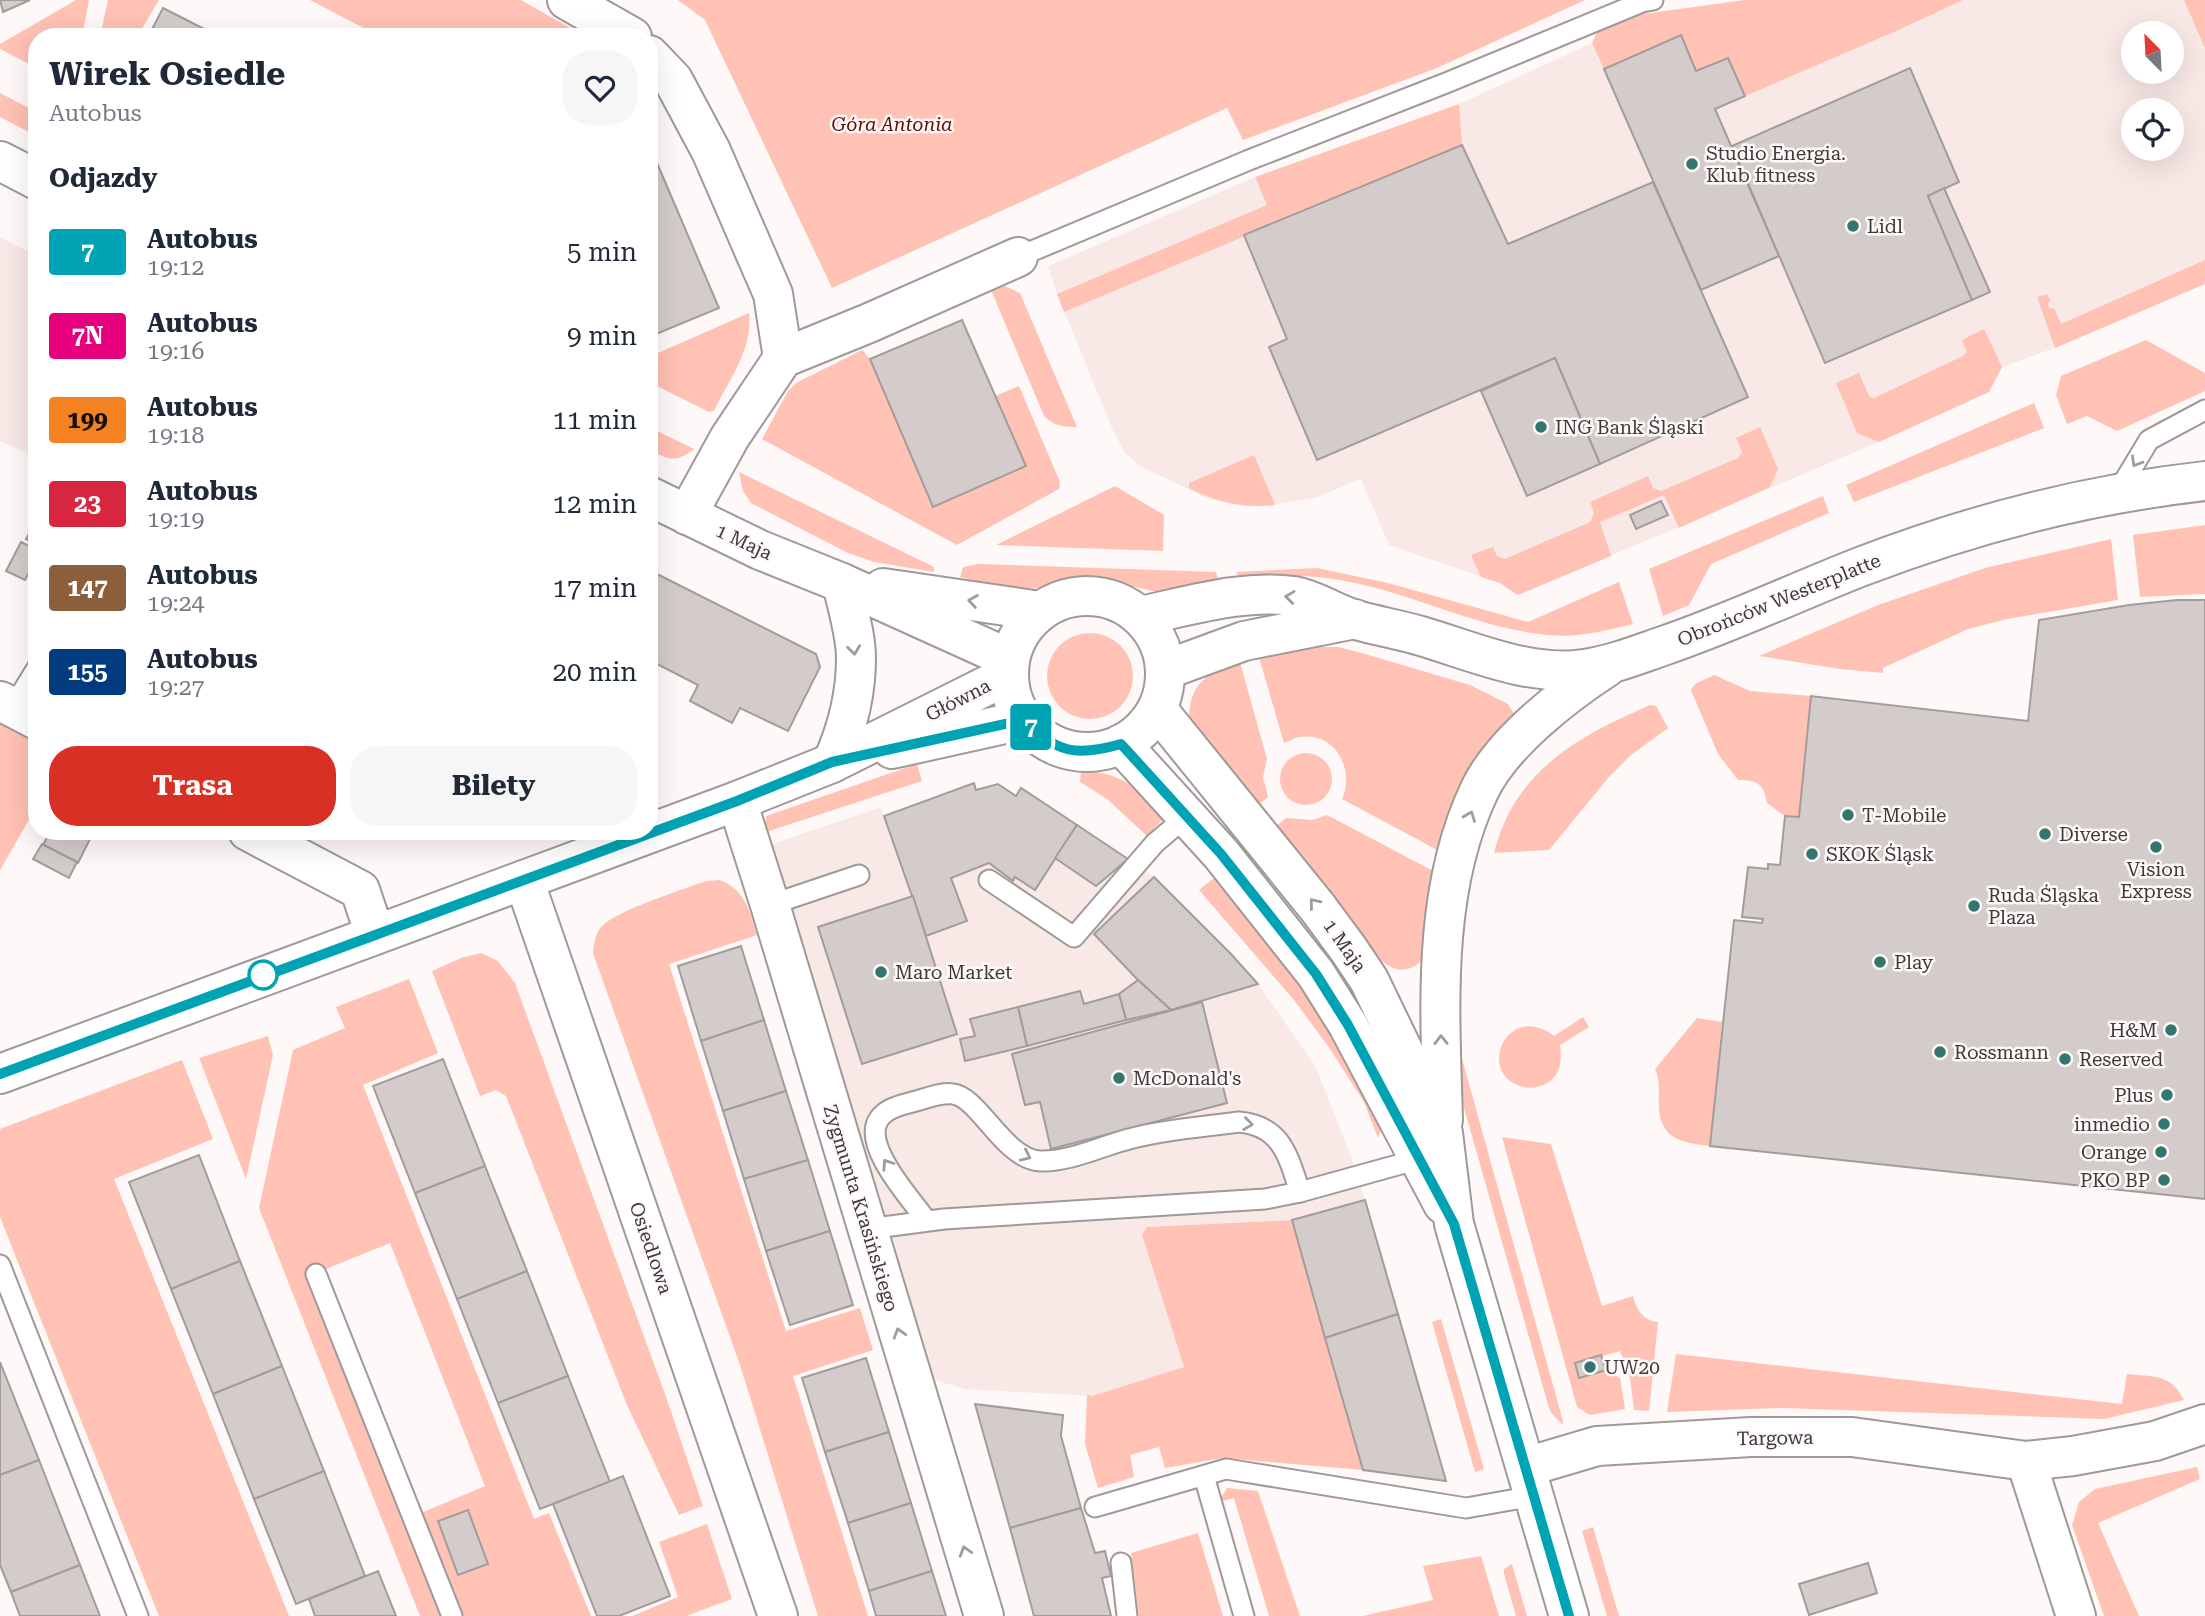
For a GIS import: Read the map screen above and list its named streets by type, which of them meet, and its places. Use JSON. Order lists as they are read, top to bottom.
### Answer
{
  "streets": {
    "street": [
      "1 Maja",
      "Obrońców Westerplatte",
      "Główna",
      "Zygmunta Krasińskiego",
      "Osiedlowa",
      "Targowa"
    ]
  },
  "crossings": [
    ["1 Maja", "Obrońców Westerplatte"],
    ["1 Maja", "Główna"],
    ["1 Maja", "Targowa"],
    ["Obrońców Westerplatte", "Główna"],
    ["Główna", "Zygmunta Krasińskiego"],
    ["Główna", "Osiedlowa"]
  ],
  "one_way": ["Zygmunta Krasińskiego"],
  "parks": ["Góra Antonia"],
  "places": [
    "Studio Energia. Klub fitness",
    "Lidl",
    "ING Bank Śląski",
    "T-Mobile",
    "Diverse",
    "Vision Express",
    "SKOK Śląsk",
    "Ruda Śląska Plaza",
    "Play",
    "Maro Market",
    "H&M",
    "Rossmann",
    "Reserved",
    "McDonald's",
    "Plus",
    "inmedio",
    "Orange",
    "PKO BP",
    "UW20"
  ],
  "lines": ["bus line 7"],
  "north": "top left",
  "page": {
    "on_map": "7",
    "heading": [
      ["Wirek Osiedle", "Autobus"],
      "Odjazdy"
    ],
    "list": [
      {
        "mark": "7",
        "name": "Autobus",
        "note": "19:12",
        "value": "5 min"
      },
      {
        "mark": "7N",
        "name": "Autobus",
        "note": "19:16",
        "value": "9 min"
      },
      {
        "mark": "199",
        "name": "Autobus",
        "note": "19:18",
        "value": "11 min"
      },
      {
        "mark": "23",
        "name": "Autobus",
        "note": "19:19",
        "value": "12 min"
      },
      {
        "mark": "147",
        "name": "Autobus",
        "note": "19:24",
        "value": "17 min"
      },
      {
        "mark": "155",
        "name": "Autobus",
        "note": "19:27",
        "value": "20 min"
      }
    ],
    "buttons": ["Trasa", "Bilety"]
  }
}
